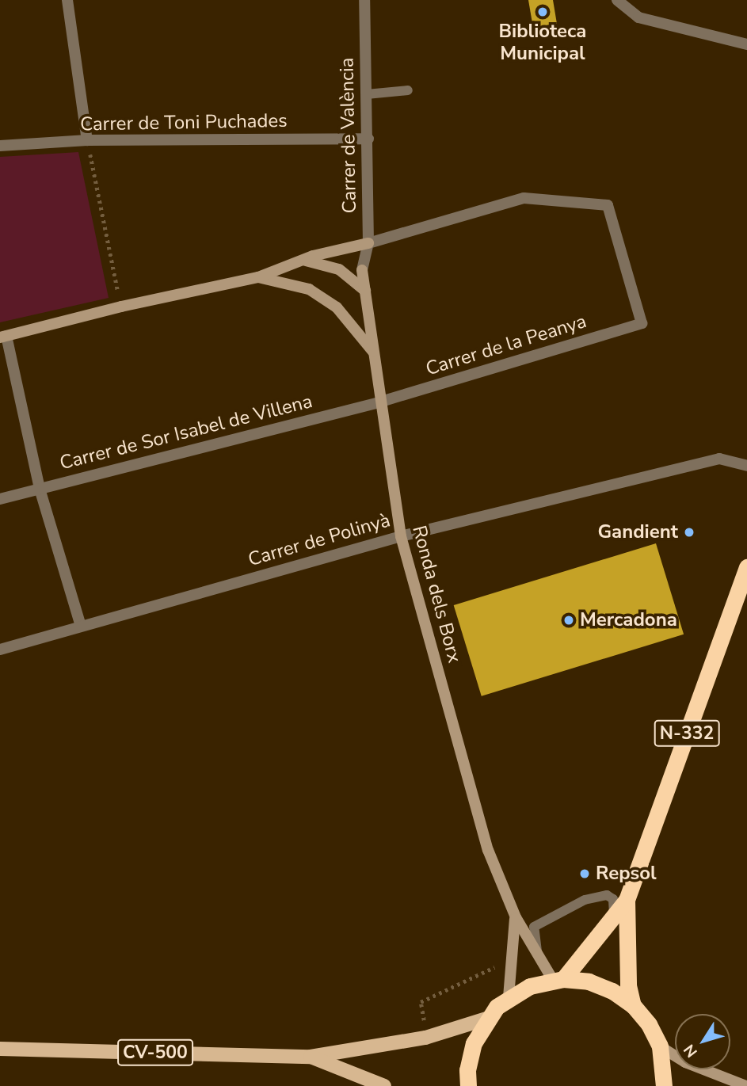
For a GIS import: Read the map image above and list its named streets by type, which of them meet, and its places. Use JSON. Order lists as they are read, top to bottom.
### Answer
{
  "streets": {
    "highway": ["N-332"],
    "main road": ["CV-500"],
    "street": [
      "Carrer de Toni Puchades",
      "Carrer de València",
      "Carrer de la Peanya",
      "Carrer de Sor Isabel de Villena",
      "Carrer de Polinyà",
      "Ronda dels Borx"
    ]
  },
  "crossings": [
    ["Carrer de Toni Puchades", "Carrer de València"],
    ["Carrer de València", "Carrer de la Peanya"],
    ["Carrer de València", "Ronda dels Borx"],
    ["Carrer de la Peanya", "Carrer de Sor Isabel de Villena"],
    ["Carrer de la Peanya", "Ronda dels Borx"],
    ["Carrer de Sor Isabel de Villena", "Ronda dels Borx"],
    ["Carrer de Polinyà", "Ronda dels Borx"],
    ["Ronda dels Borx", "N-332"],
    ["N-332", "CV-500"]
  ],
  "places": [
    "Biblioteca Municipal",
    "Gandient",
    "Mercadona",
    "Repsol"
  ],
  "north": "bottom left"
}
